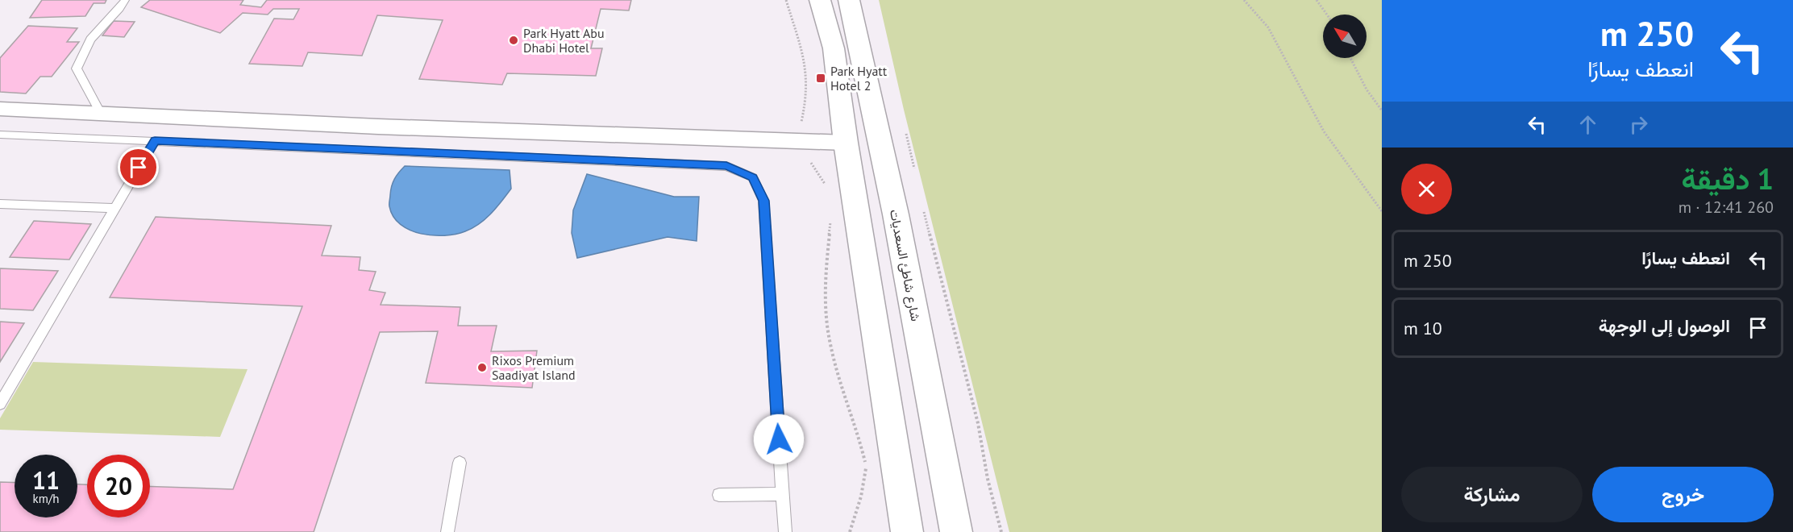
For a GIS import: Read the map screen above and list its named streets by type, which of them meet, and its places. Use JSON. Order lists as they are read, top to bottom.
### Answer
{
  "streets": {
    "street": ["شارع شاطئ السعديات"]
  },
  "places": {
    "other": ["Park Hyatt Abu Dhabi Hotel", "Rixos Premium Saadiyat Island"],
    "transit": ["Park Hyatt Hotel 2"]
  },
  "north": "top left",
  "page": {
    "turn": ["250 m", "انعطف يسارًا"],
    "heading": ["1 دقيقة", "260 m · 12:41"],
    "list": [
      {
        "name": "انعطف يسارًا",
        "value": "250 m"
      },
      {
        "name": "الوصول إلى الوجهة",
        "value": "10 m"
      }
    ],
    "speed": "11 km/h",
    "limit": "20",
    "buttons": ["خروج", "مشاركة"]
  }
}
